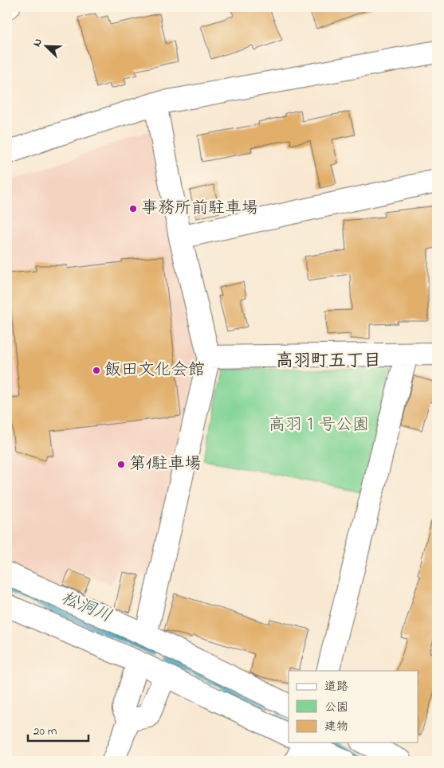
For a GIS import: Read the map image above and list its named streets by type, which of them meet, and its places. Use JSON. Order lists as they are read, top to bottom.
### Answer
{
  "districts": ["高羽町五丁目"],
  "water": ["松洞川"],
  "parks": ["高羽１号公園"],
  "places": ["事務所前駐車場", "飯田文化会館", "第1駐車場"],
  "legend": ["道路", "公園", "建物"],
  "scale_bar": "20 m",
  "north": "top left"
}
